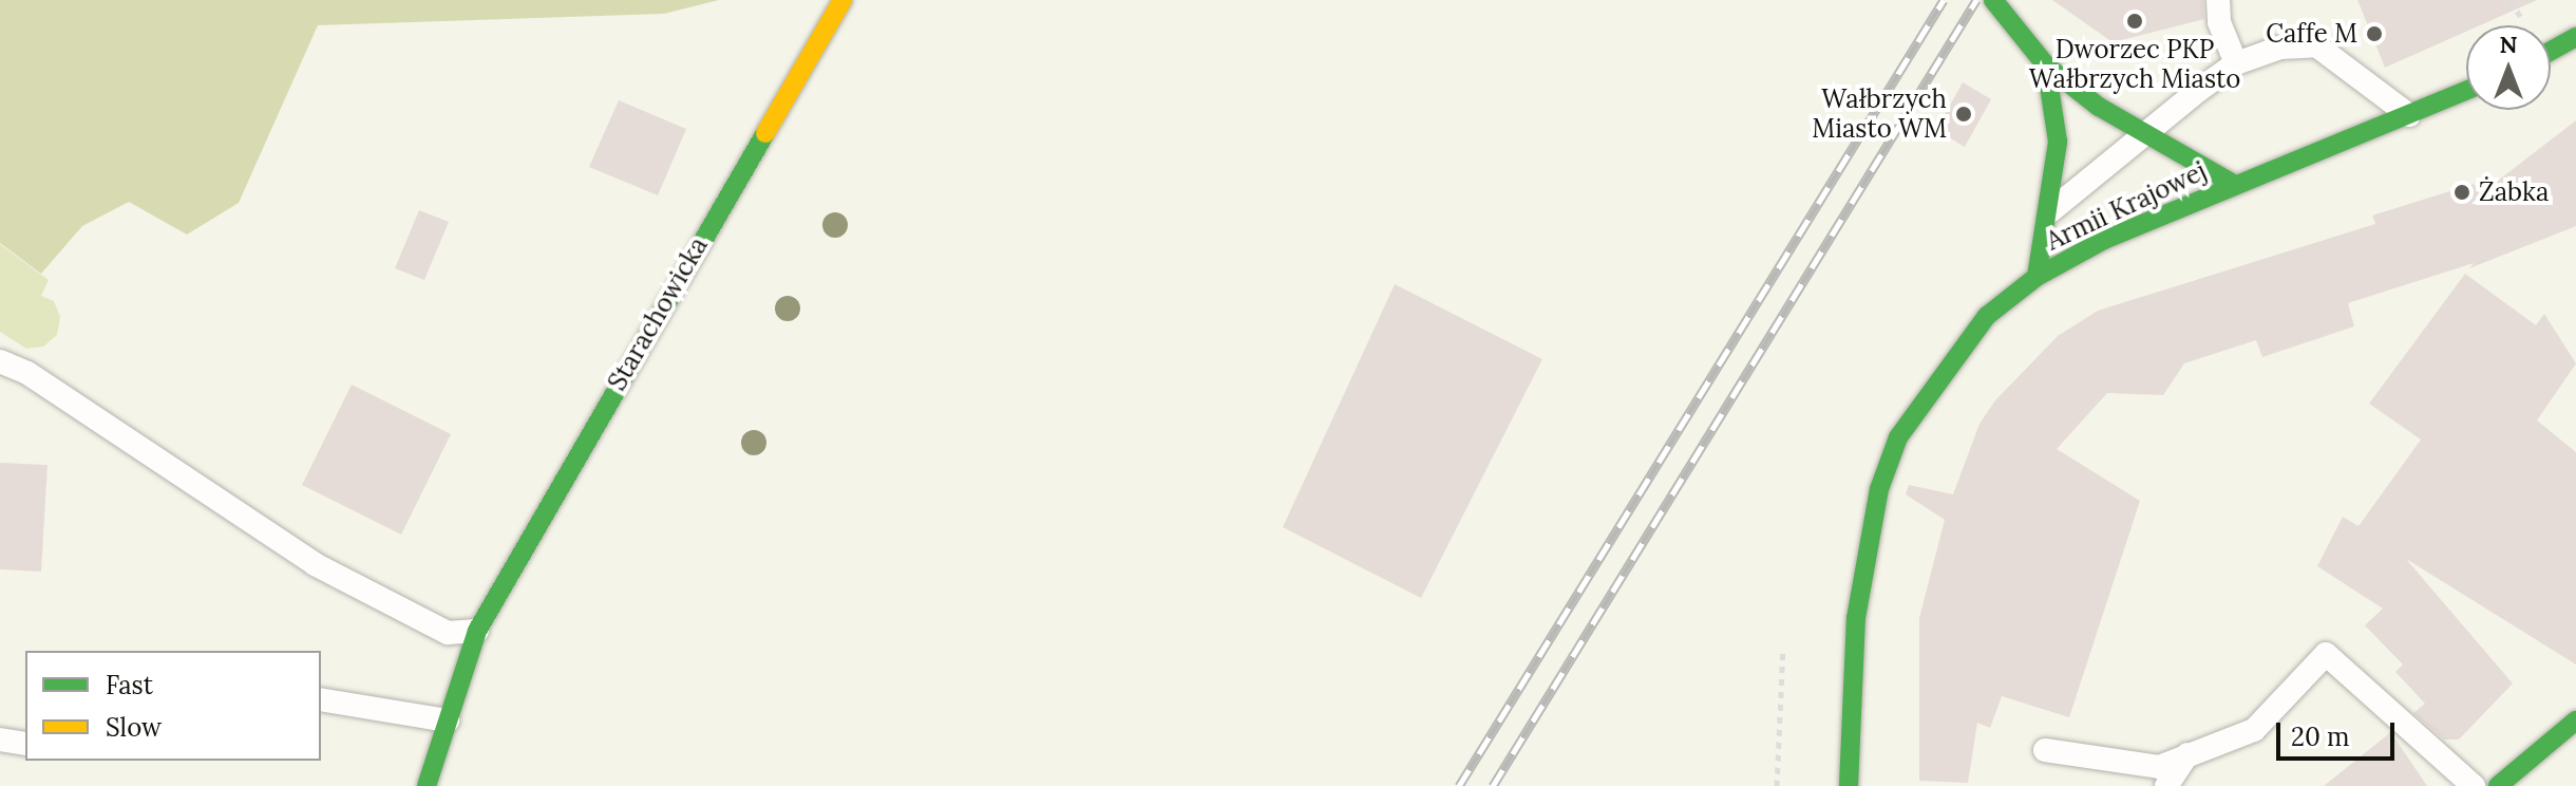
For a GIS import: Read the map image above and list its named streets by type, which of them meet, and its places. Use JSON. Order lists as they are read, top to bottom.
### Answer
{
  "streets": {
    "main road": ["Armii Krajowej", "Starachowicka"]
  },
  "places": [
    "Dworzec PKP Wałbrzych Miasto",
    "Caffe M",
    "Wałbrzych Miasto WM",
    "Żabka"
  ],
  "legend": ["Fast", "Slow"],
  "scale_bar": "20 m",
  "north": "top"
}
